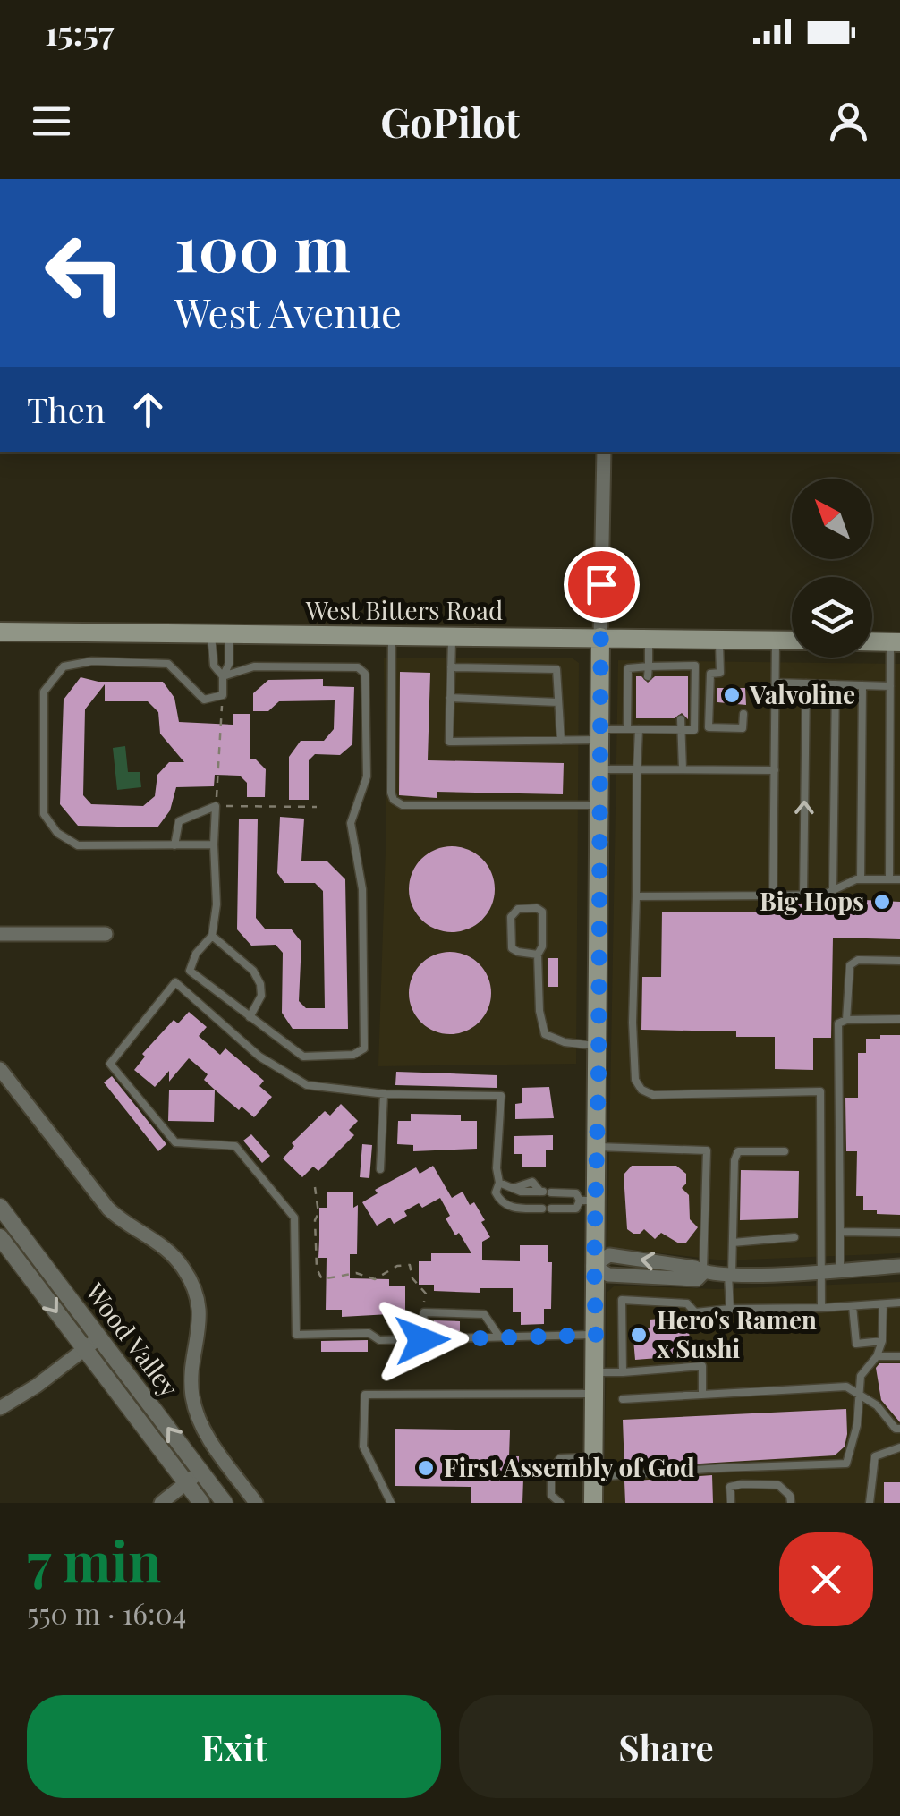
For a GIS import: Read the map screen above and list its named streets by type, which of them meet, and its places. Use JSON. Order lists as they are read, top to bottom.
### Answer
{
  "streets": {
    "main road": ["West Bitters Road"],
    "street": ["Wood Valley"]
  },
  "places": [
    "Valvoline",
    "Big Hops",
    "Hero's Ramen x Sushi",
    "First Assembly of God"
  ],
  "north": "top left",
  "page": {
    "status": "15:57",
    "header": "GoPilot",
    "turn": ["100 m", "West Avenue"],
    "then": "Then",
    "heading": ["7 min", "550 m · 16:04"],
    "buttons": ["Exit", "Share"]
  }
}
